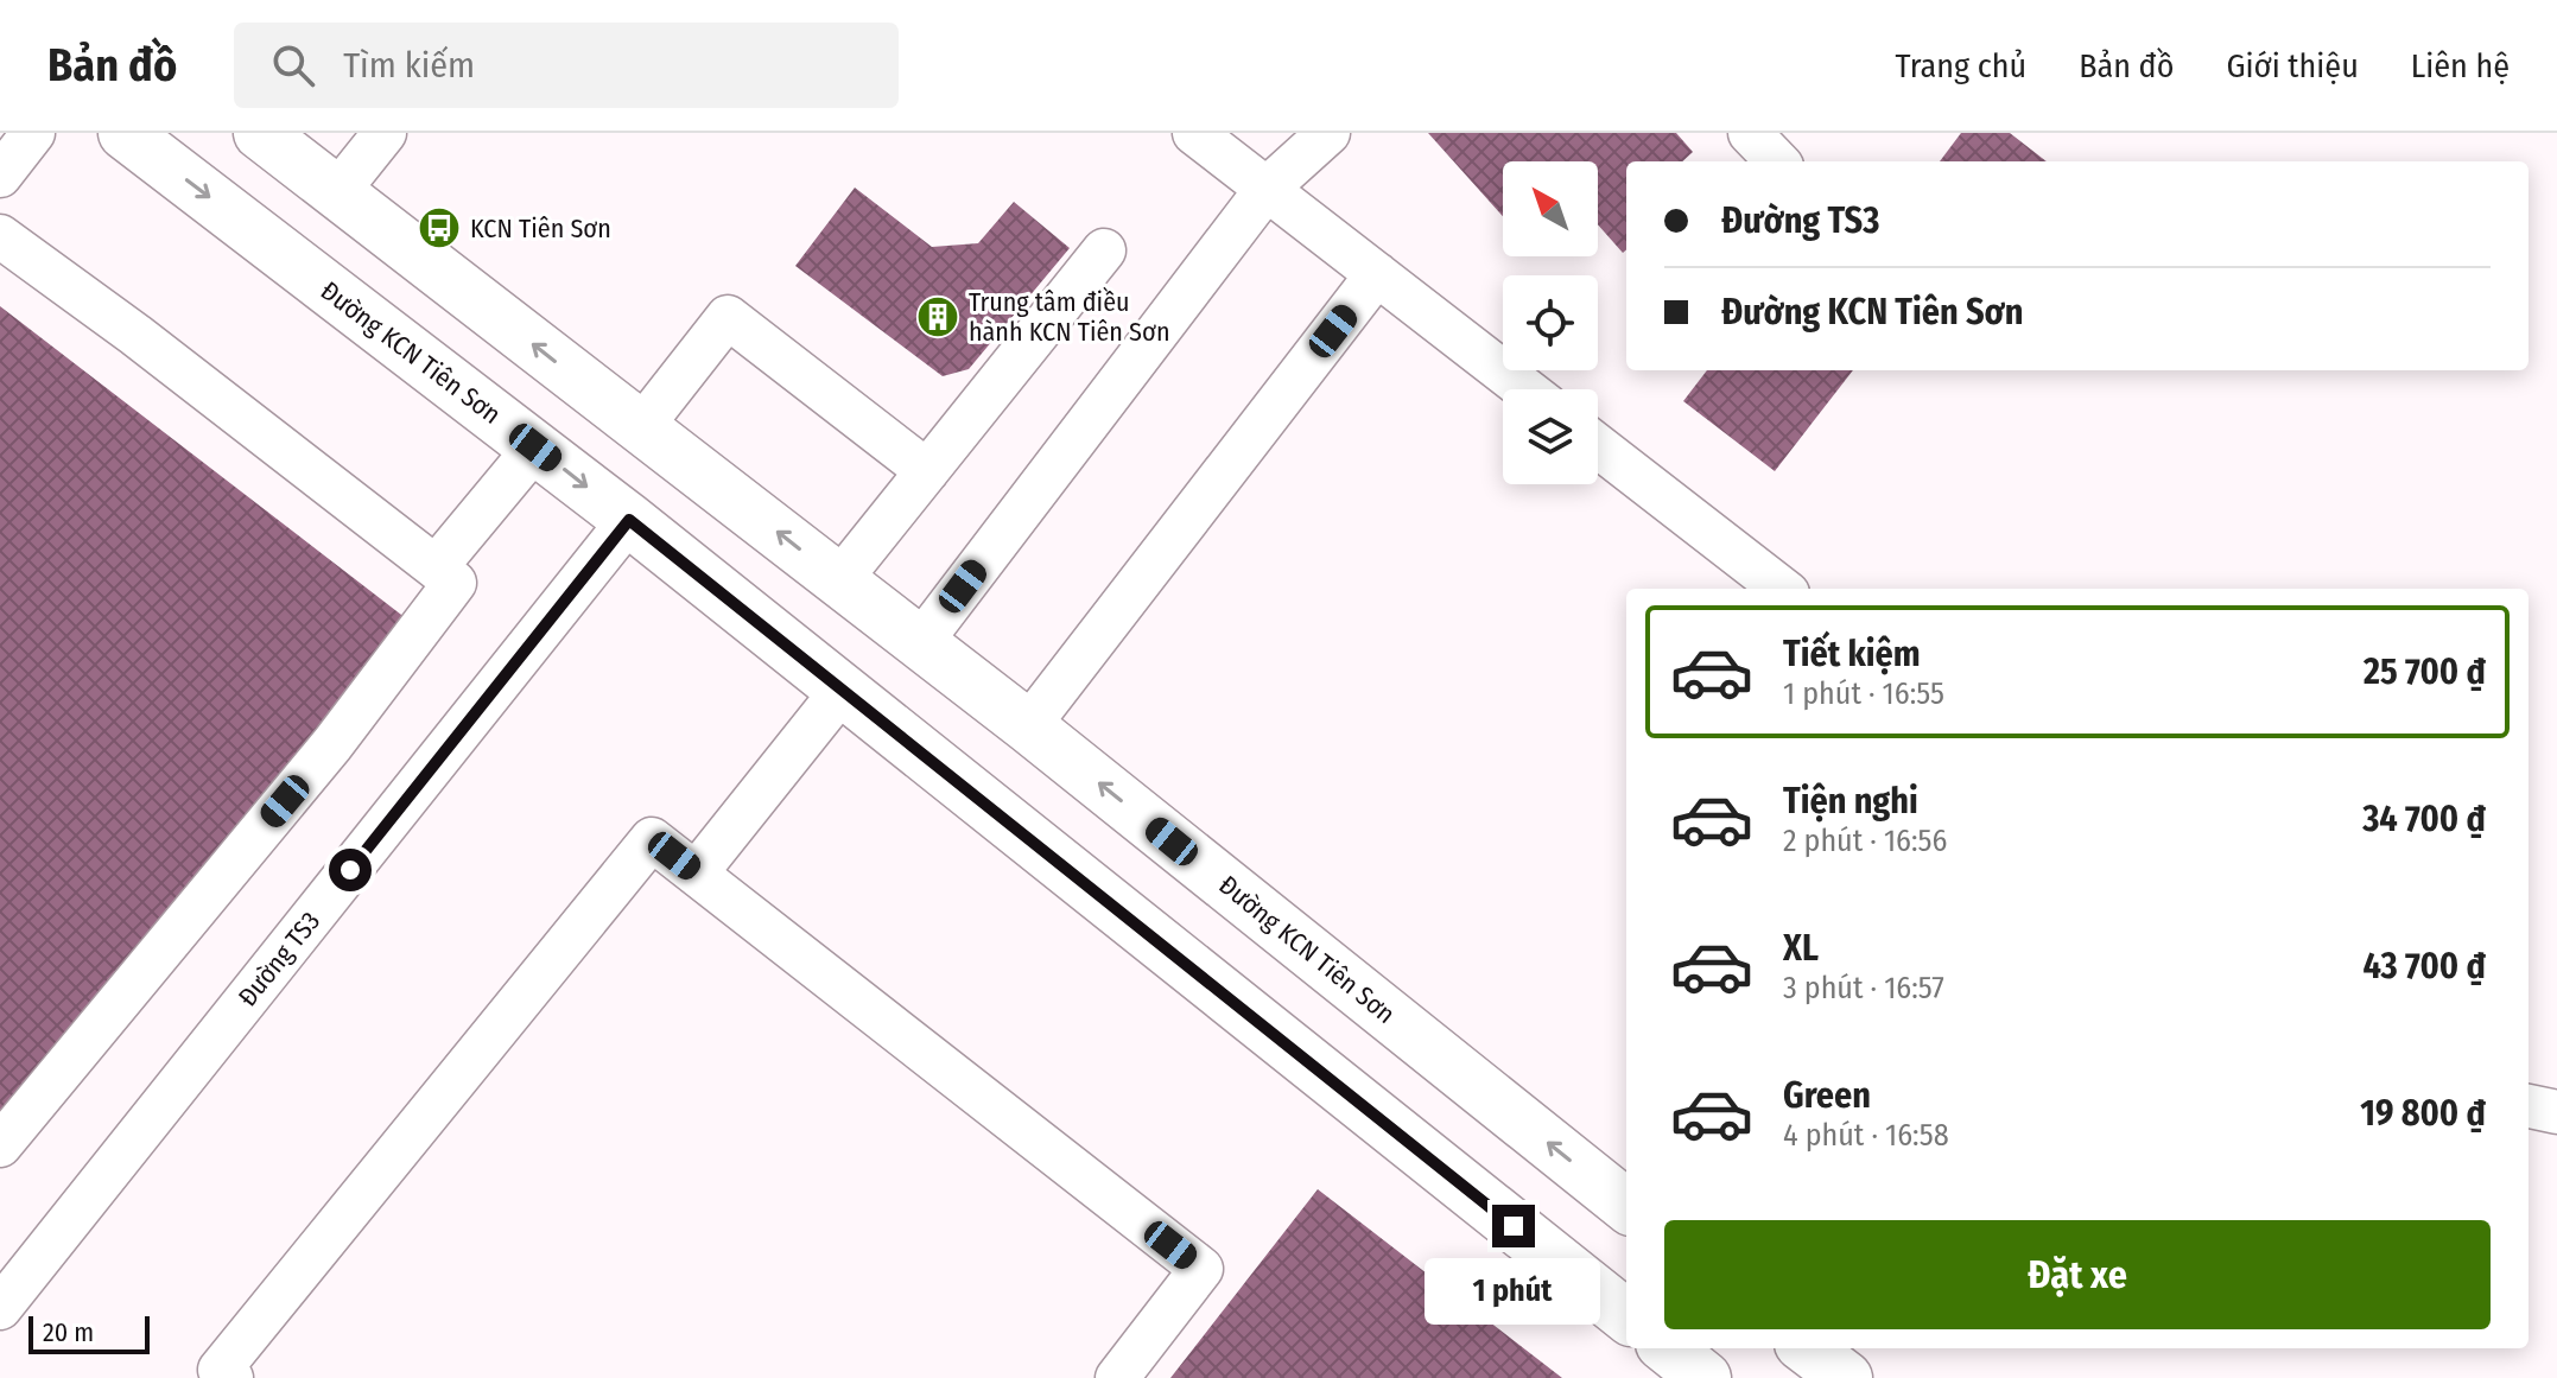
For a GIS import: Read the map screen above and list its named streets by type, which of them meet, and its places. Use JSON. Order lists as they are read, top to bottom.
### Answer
{
  "streets": {
    "main road": ["Đường KCN Tiên Sơn"],
    "street": ["Đường TS3"]
  },
  "crossings": [
    ["Đường KCN Tiên Sơn", "Đường TS3"]
  ],
  "places": {
    "bus stop": ["KCN Tiên Sơn"],
    "building": ["Trung tâm điều hành KCN Tiên Sơn"]
  },
  "scale_bar": "20 m",
  "north": "top left",
  "page": {
    "header": "Bản đồ",
    "search": "Tìm kiếm",
    "nav": [
      "Trang chủ",
      "Bản đồ",
      "Giới thiệu",
      "Liên hệ"
    ],
    "banner": ["Đường TS3", "Đường KCN Tiên Sơn"],
    "list": [
      {
        "name": "Tiết kiệm",
        "note": "1 phút · 16:55",
        "value": "25 700 ₫"
      },
      {
        "name": "Tiện nghi",
        "note": "2 phút · 16:56",
        "value": "34 700 ₫"
      },
      {
        "name": "XL",
        "note": "3 phút · 16:57",
        "value": "43 700 ₫"
      },
      {
        "name": "Green",
        "note": "4 phút · 16:58",
        "value": "19 800 ₫"
      }
    ],
    "buttons": "Đặt xe",
    "bubble": "1 phút",
    "scale": "20 m"
  }
}
